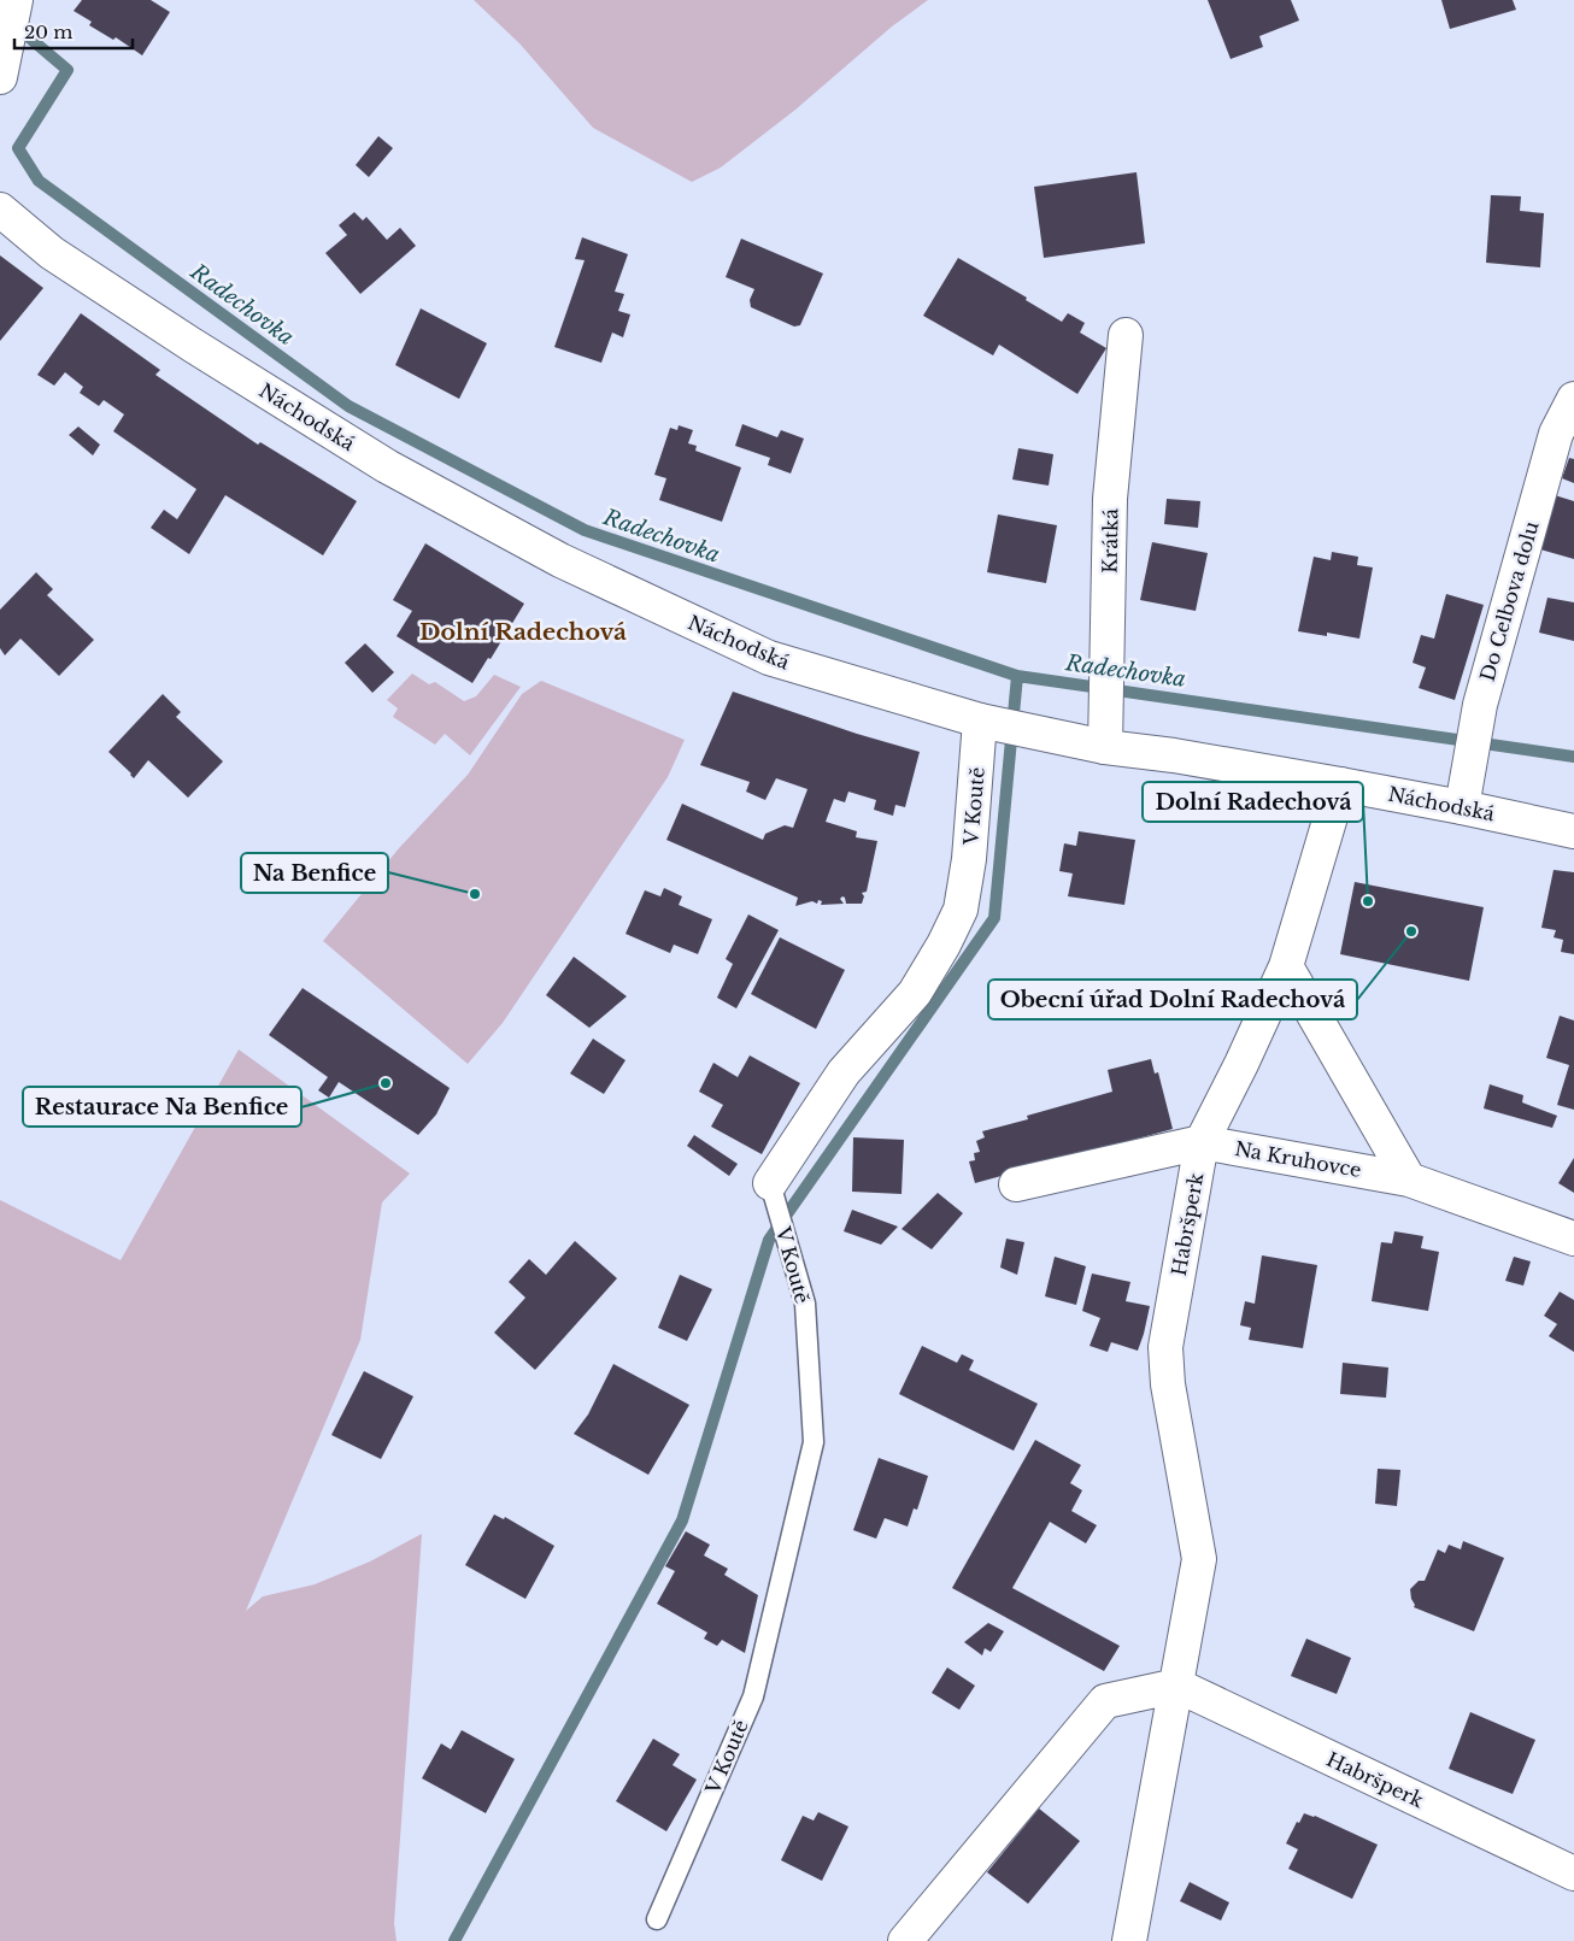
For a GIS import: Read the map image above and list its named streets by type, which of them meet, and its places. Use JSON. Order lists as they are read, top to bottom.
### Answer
{
  "streets": {
    "street": [
      "Náchodská",
      "Krátká",
      "Do Celbova dolu",
      "V Koutě",
      "Na Kruhovce",
      "Habršperk"
    ]
  },
  "crossings": [
    ["Náchodská", "Krátká"],
    ["Náchodská", "Do Celbova dolu"],
    ["Náchodská", "V Koutě"],
    ["Náchodská", "Habršperk"],
    ["Na Kruhovce", "Habršperk"]
  ],
  "districts": ["Dolní Radechová"],
  "water": ["Radechovka"],
  "places": [
    "Na Benfice",
    "Dolní Radechová",
    "Obecní úřad Dolní Radechová",
    "Restaurace Na Benfice"
  ],
  "scale_bar": "20 m"
}
